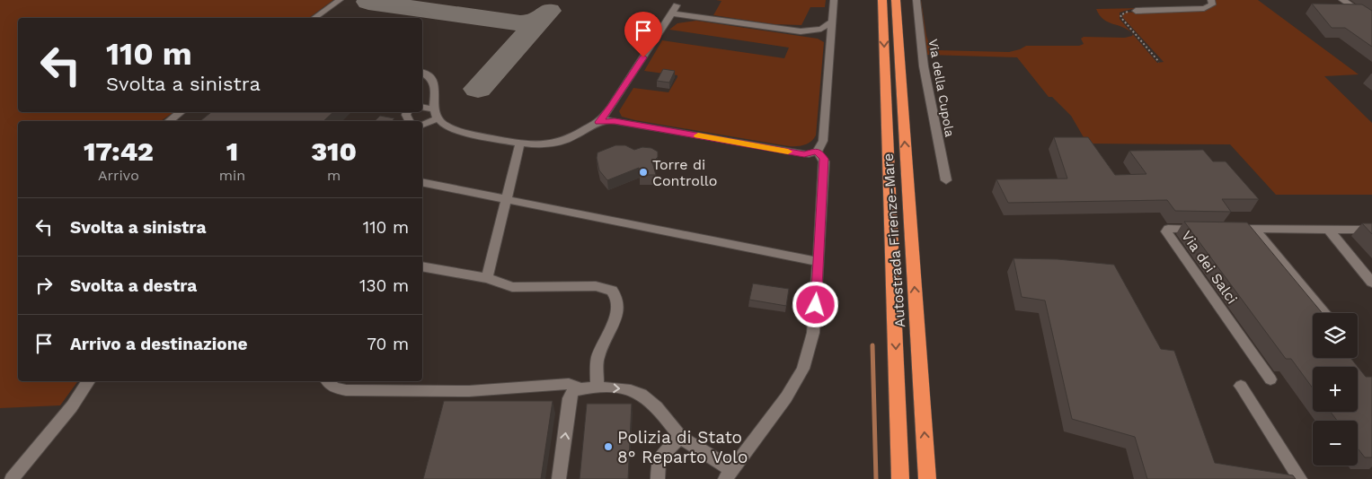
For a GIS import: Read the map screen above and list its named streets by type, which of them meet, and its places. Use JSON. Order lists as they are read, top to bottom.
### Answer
{
  "streets": {
    "highway": ["Autostrada Firenze-Mare"],
    "street": ["Via della Cupola", "Via dei Salci"]
  },
  "places": ["Torre di Controllo", "Polizia di Stato 8° Reparto Volo"],
  "page": {
    "turn": ["110 m", "Svolta a sinistra"],
    "eta": [
      "17:42",
      "Arrivo",
      "1",
      "min",
      "310",
      "m"
    ],
    "list": [
      {
        "name": "Svolta a sinistra",
        "value": "110 m"
      },
      {
        "name": "Svolta a destra",
        "value": "130 m"
      },
      {
        "name": "Arrivo a destinazione",
        "value": "70 m"
      }
    ],
    "map_buttons": ["+", "−"]
  }
}
